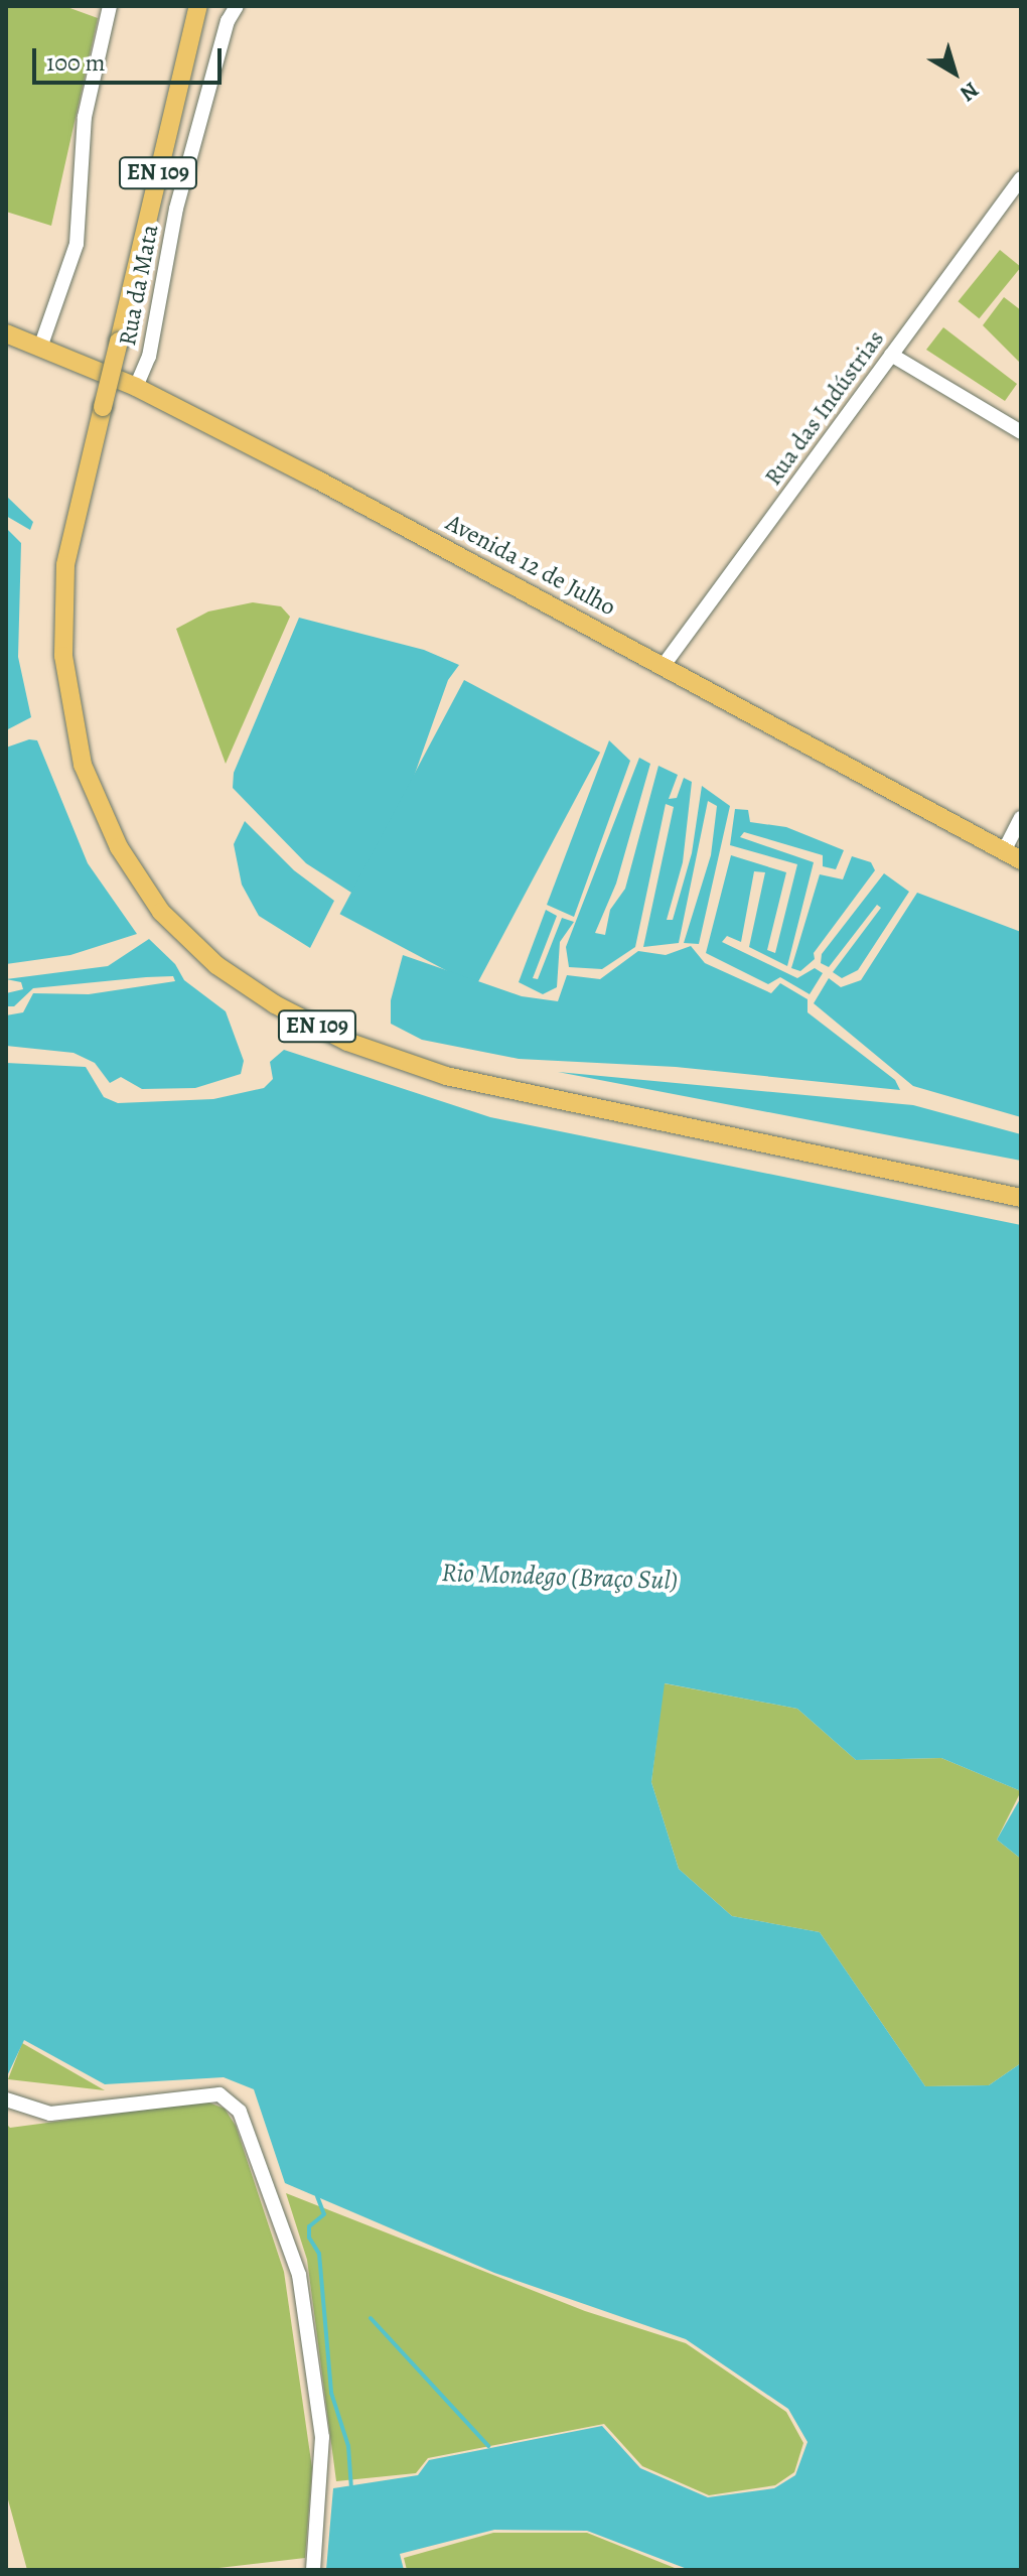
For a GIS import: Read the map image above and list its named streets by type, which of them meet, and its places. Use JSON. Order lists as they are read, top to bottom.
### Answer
{
  "streets": {
    "main road": ["EN 109", "Avenida 12 de Julho"],
    "street": ["Rua da Mata", "Rua das Indústrias"]
  },
  "crossings": [
    ["Rua da Mata", "Avenida 12 de Julho"],
    ["Rua das Indústrias", "Avenida 12 de Julho"]
  ],
  "water": ["Rio Mondego (Braço Sul)"],
  "scale_bar": "100 m",
  "north": "bottom right"
}
